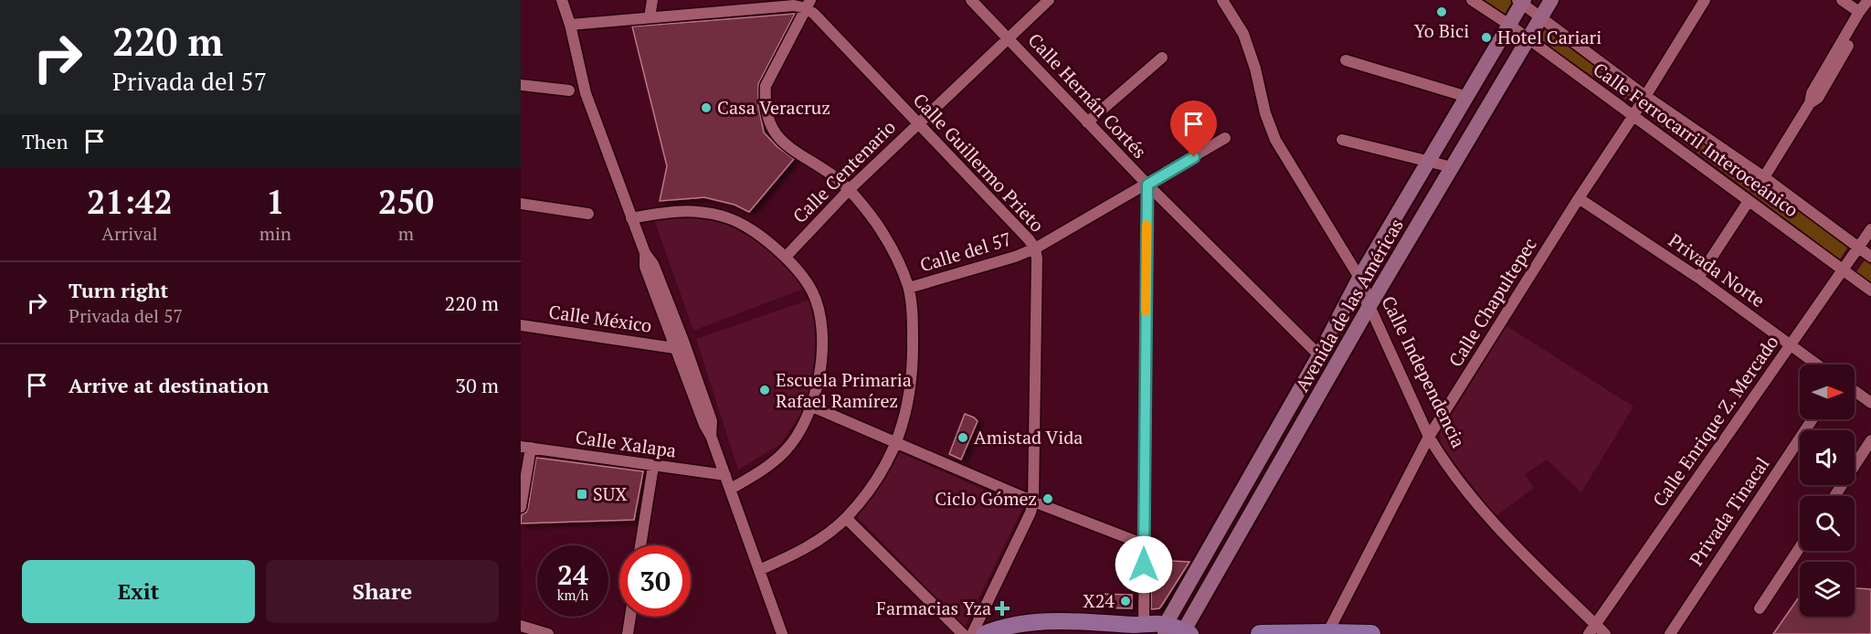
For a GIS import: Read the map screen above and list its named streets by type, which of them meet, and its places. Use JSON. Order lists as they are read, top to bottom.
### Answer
{
  "streets": {
    "main road": ["Avenida de las Américas"],
    "street": [
      "Calle Hernán Cortés",
      "Calle Ferrocarril Interoceánico",
      "Calle Guillermo Prieto",
      "Calle Centenario",
      "Calle del 57",
      "Privada Norte",
      "Calle Chapultepec",
      "Calle México",
      "Calle Independencia",
      "Calle Enrique Z. Mercado",
      "Calle Xalapa",
      "Privada Tinacal"
    ]
  },
  "crossings": [
    ["Calle Hernán Cortés", "Calle Centenario"],
    ["Calle Hernán Cortés", "Calle del 57"],
    ["Calle Hernán Cortés", "Avenida de las Américas"],
    ["Calle Ferrocarril Interoceánico", "Calle Chapultepec"],
    ["Calle Ferrocarril Interoceánico", "Avenida de las Américas"],
    ["Calle Ferrocarril Interoceánico", "Calle Enrique Z. Mercado"],
    ["Calle Guillermo Prieto", "Calle Centenario"],
    ["Calle Guillermo Prieto", "Calle del 57"],
    ["Privada Norte", "Calle Chapultepec"],
    ["Privada Norte", "Calle Enrique Z. Mercado"],
    ["Calle Chapultepec", "Calle Independencia"],
    ["Avenida de las Américas", "Calle Independencia"],
    ["Calle Independencia", "Calle Enrique Z. Mercado"]
  ],
  "places": {
    "other": [
      "Yo Bici",
      "Hotel Cariari",
      "Casa Veracruz",
      "Escuela Primaria Rafael Ramírez",
      "Amistad Vida",
      "Ciclo Gómez",
      "X24"
    ],
    "transit": ["SUX"],
    "health": ["Farmacias Yza"]
  },
  "north": "right",
  "page": {
    "turn": ["220 m", "Privada del 57"],
    "then": "Then",
    "eta": [
      "21:42",
      "Arrival",
      "1",
      "min",
      "250",
      "m"
    ],
    "list": [
      {
        "name": "Turn right",
        "note": "Privada del 57",
        "value": "220 m"
      },
      {
        "name": "Arrive at destination",
        "value": "30 m"
      }
    ],
    "speed": "24 km/h",
    "limit": "30",
    "buttons": ["Exit", "Share"]
  }
}
